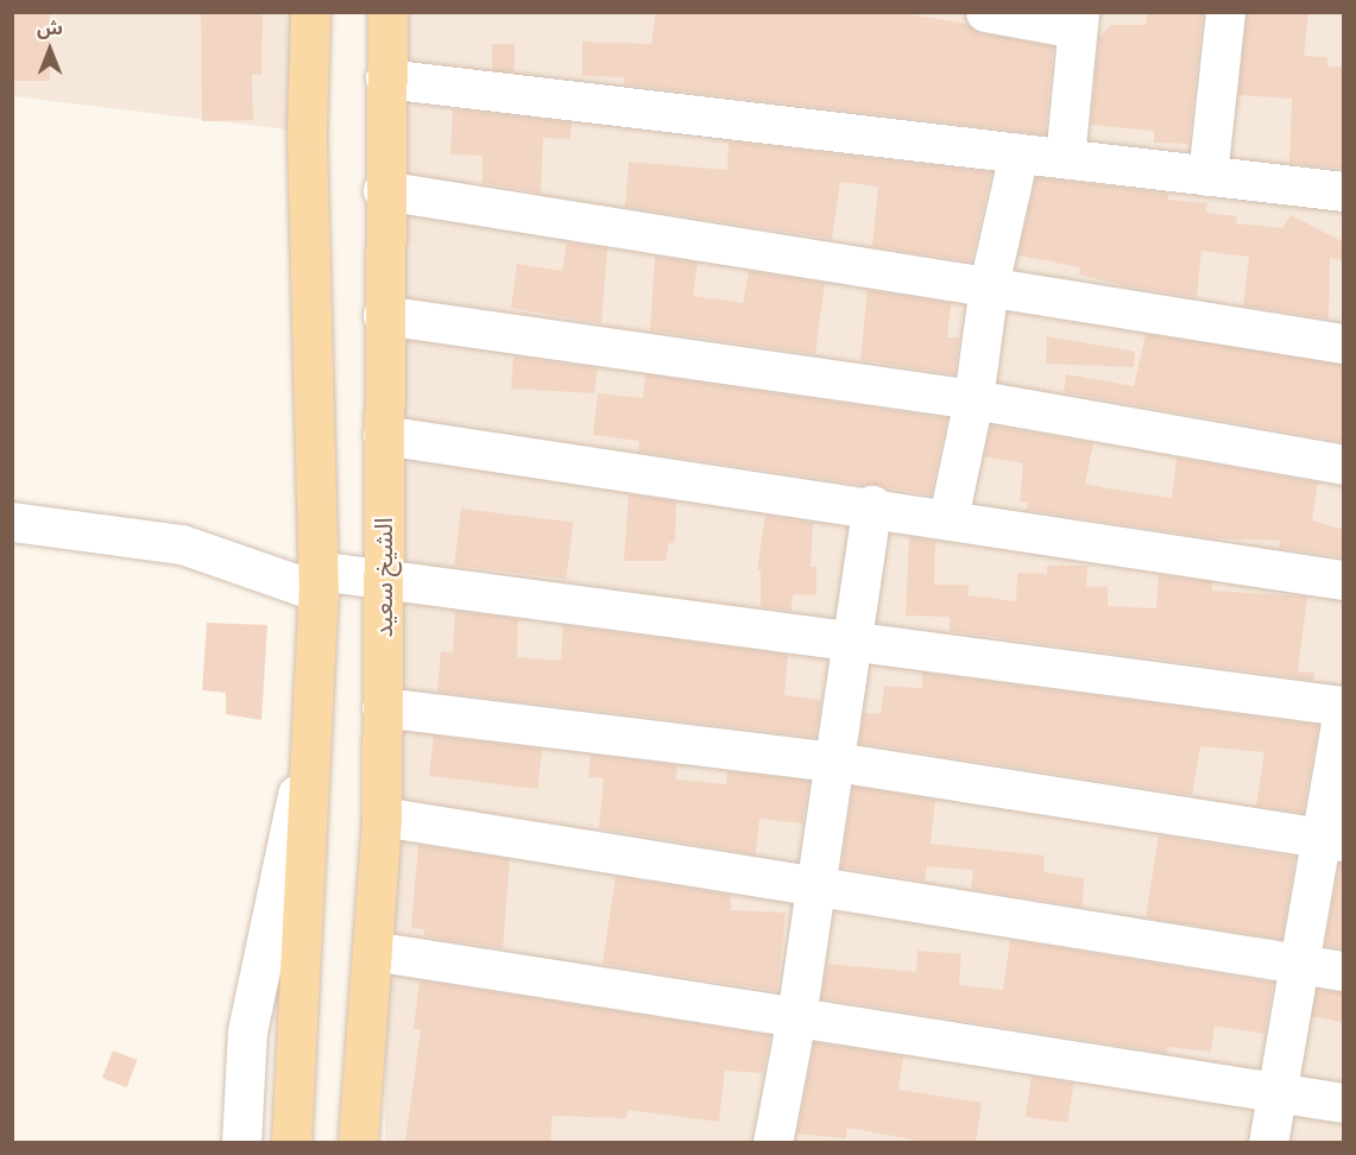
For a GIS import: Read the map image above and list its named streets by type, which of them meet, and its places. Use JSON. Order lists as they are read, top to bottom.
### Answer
{
  "streets": {
    "main road": ["الشيخ سعيد"]
  },
  "north": "top"
}
